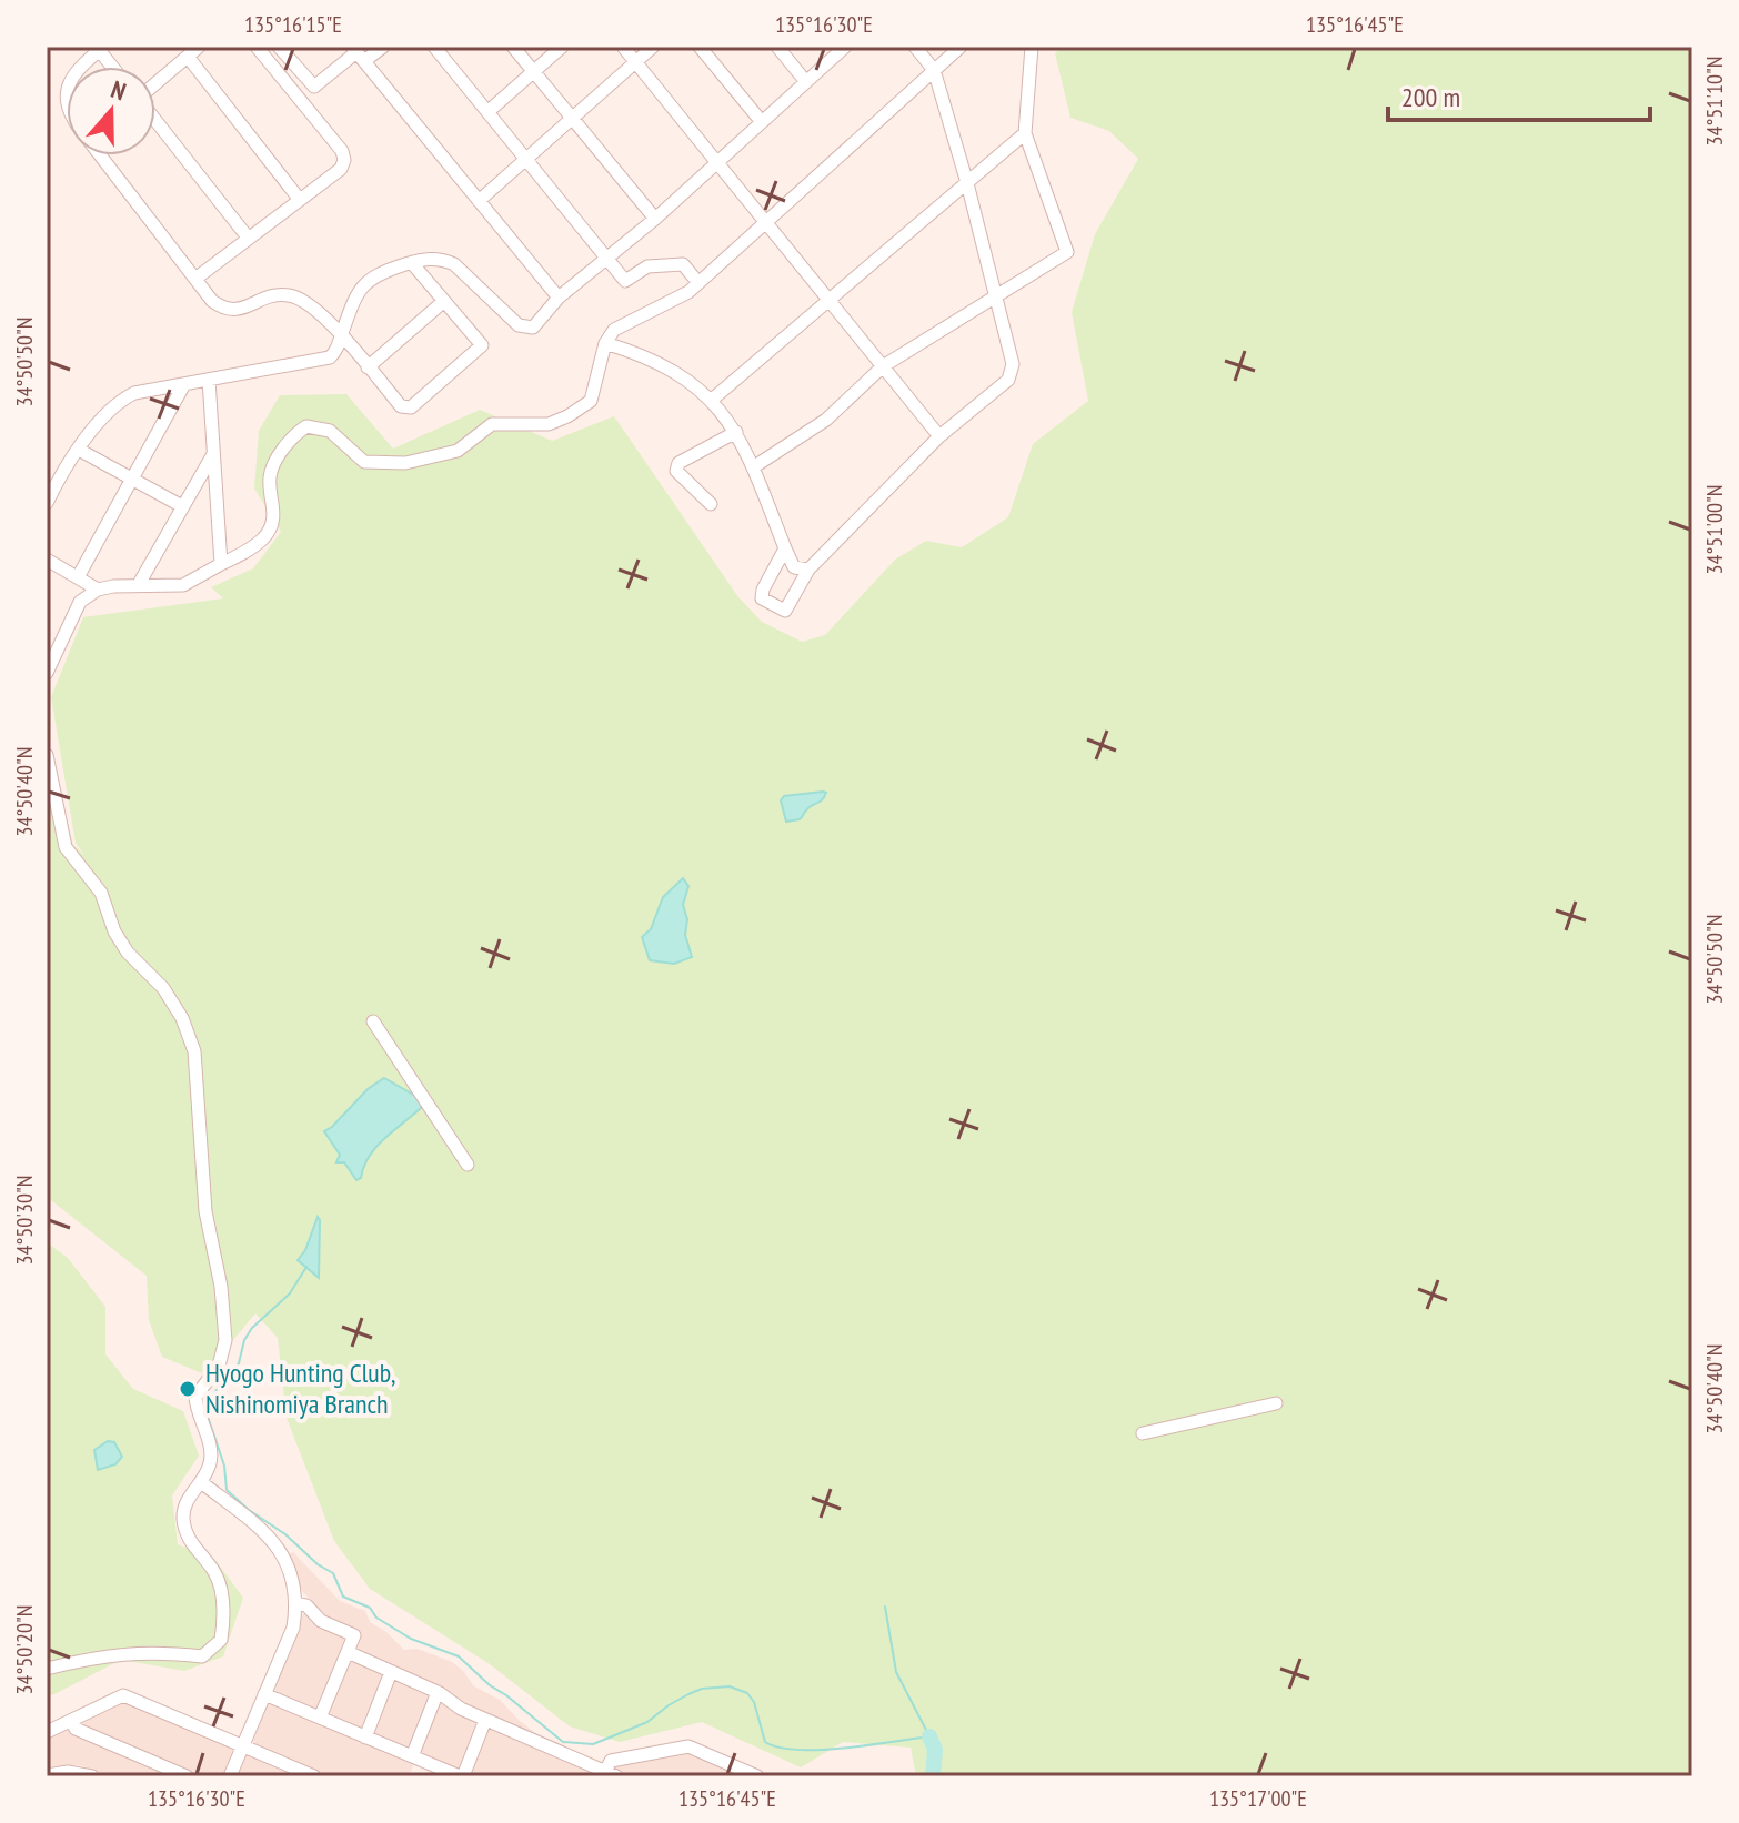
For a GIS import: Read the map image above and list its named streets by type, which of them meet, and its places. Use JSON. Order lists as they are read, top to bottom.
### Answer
{
  "places": ["Hyogo Hunting Club, Nishinomiya Branch"],
  "scale_bar": "200 m",
  "north": "top",
  "coordinates": [
    "135°16'15\"E",
    "135°16'30\"E",
    "135°16'45\"E",
    "34°51'10\"N",
    "34°50'50\"N",
    "34°51'00\"N",
    "34°50'40\"N",
    "34°50'30\"N",
    "34°50'20\"N",
    "135°17'00\"E"
  ]
}
